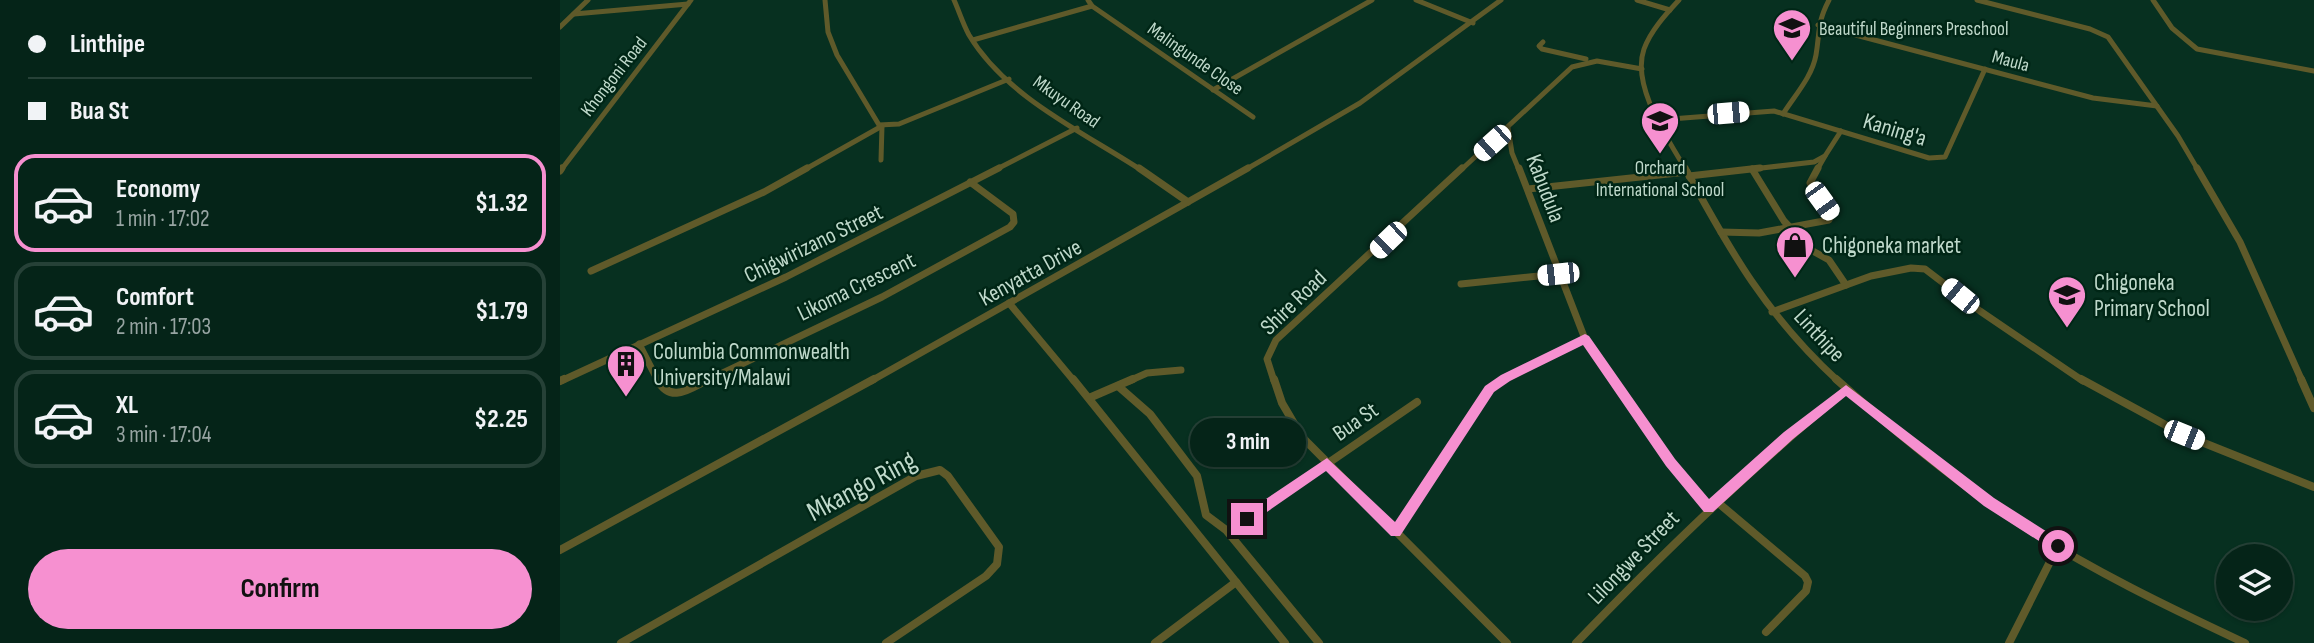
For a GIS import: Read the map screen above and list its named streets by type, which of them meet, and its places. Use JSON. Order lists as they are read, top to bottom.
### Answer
{
  "streets": {
    "street": [
      "Malingunde Close",
      "Maula",
      "Khongoni Road",
      "Mkuyu Road",
      "Kaning'a",
      "Kabudula",
      "Chigwirizano Street",
      "Kenyatta Drive",
      "Likoma Crescent",
      "Shire Road",
      "Linthipe",
      "Bua St",
      "Mkango Ring",
      "Lilongwe Street"
    ]
  },
  "crossings": [
    ["Maula", "Kaning'a"],
    ["Mkuyu Road", "Chigwirizano Street"],
    ["Mkuyu Road", "Kenyatta Drive"],
    ["Kaning'a", "Linthipe"],
    ["Kabudula", "Shire Road"],
    ["Kabudula", "Lilongwe Street"],
    ["Chigwirizano Street", "Likoma Crescent"],
    ["Shire Road", "Bua St"],
    ["Linthipe", "Lilongwe Street"]
  ],
  "places": {
    "school or university": ["Beautiful Beginners Preschool", "Orchard International School", "Chigoneka Primary School"],
    "shop": ["Chigoneka market"],
    "building": ["Columbia Commonwealth University/Malawi"]
  },
  "page": {
    "banner": ["Linthipe", "Bua St"],
    "list": [
      {
        "name": "Economy",
        "note": "1 min · 17:02",
        "value": "$1.32"
      },
      {
        "name": "Comfort",
        "note": "2 min · 17:03",
        "value": "$1.79"
      },
      {
        "name": "XL",
        "note": "3 min · 17:04",
        "value": "$2.25"
      }
    ],
    "bubble": "3 min",
    "buttons": "Confirm"
  }
}
